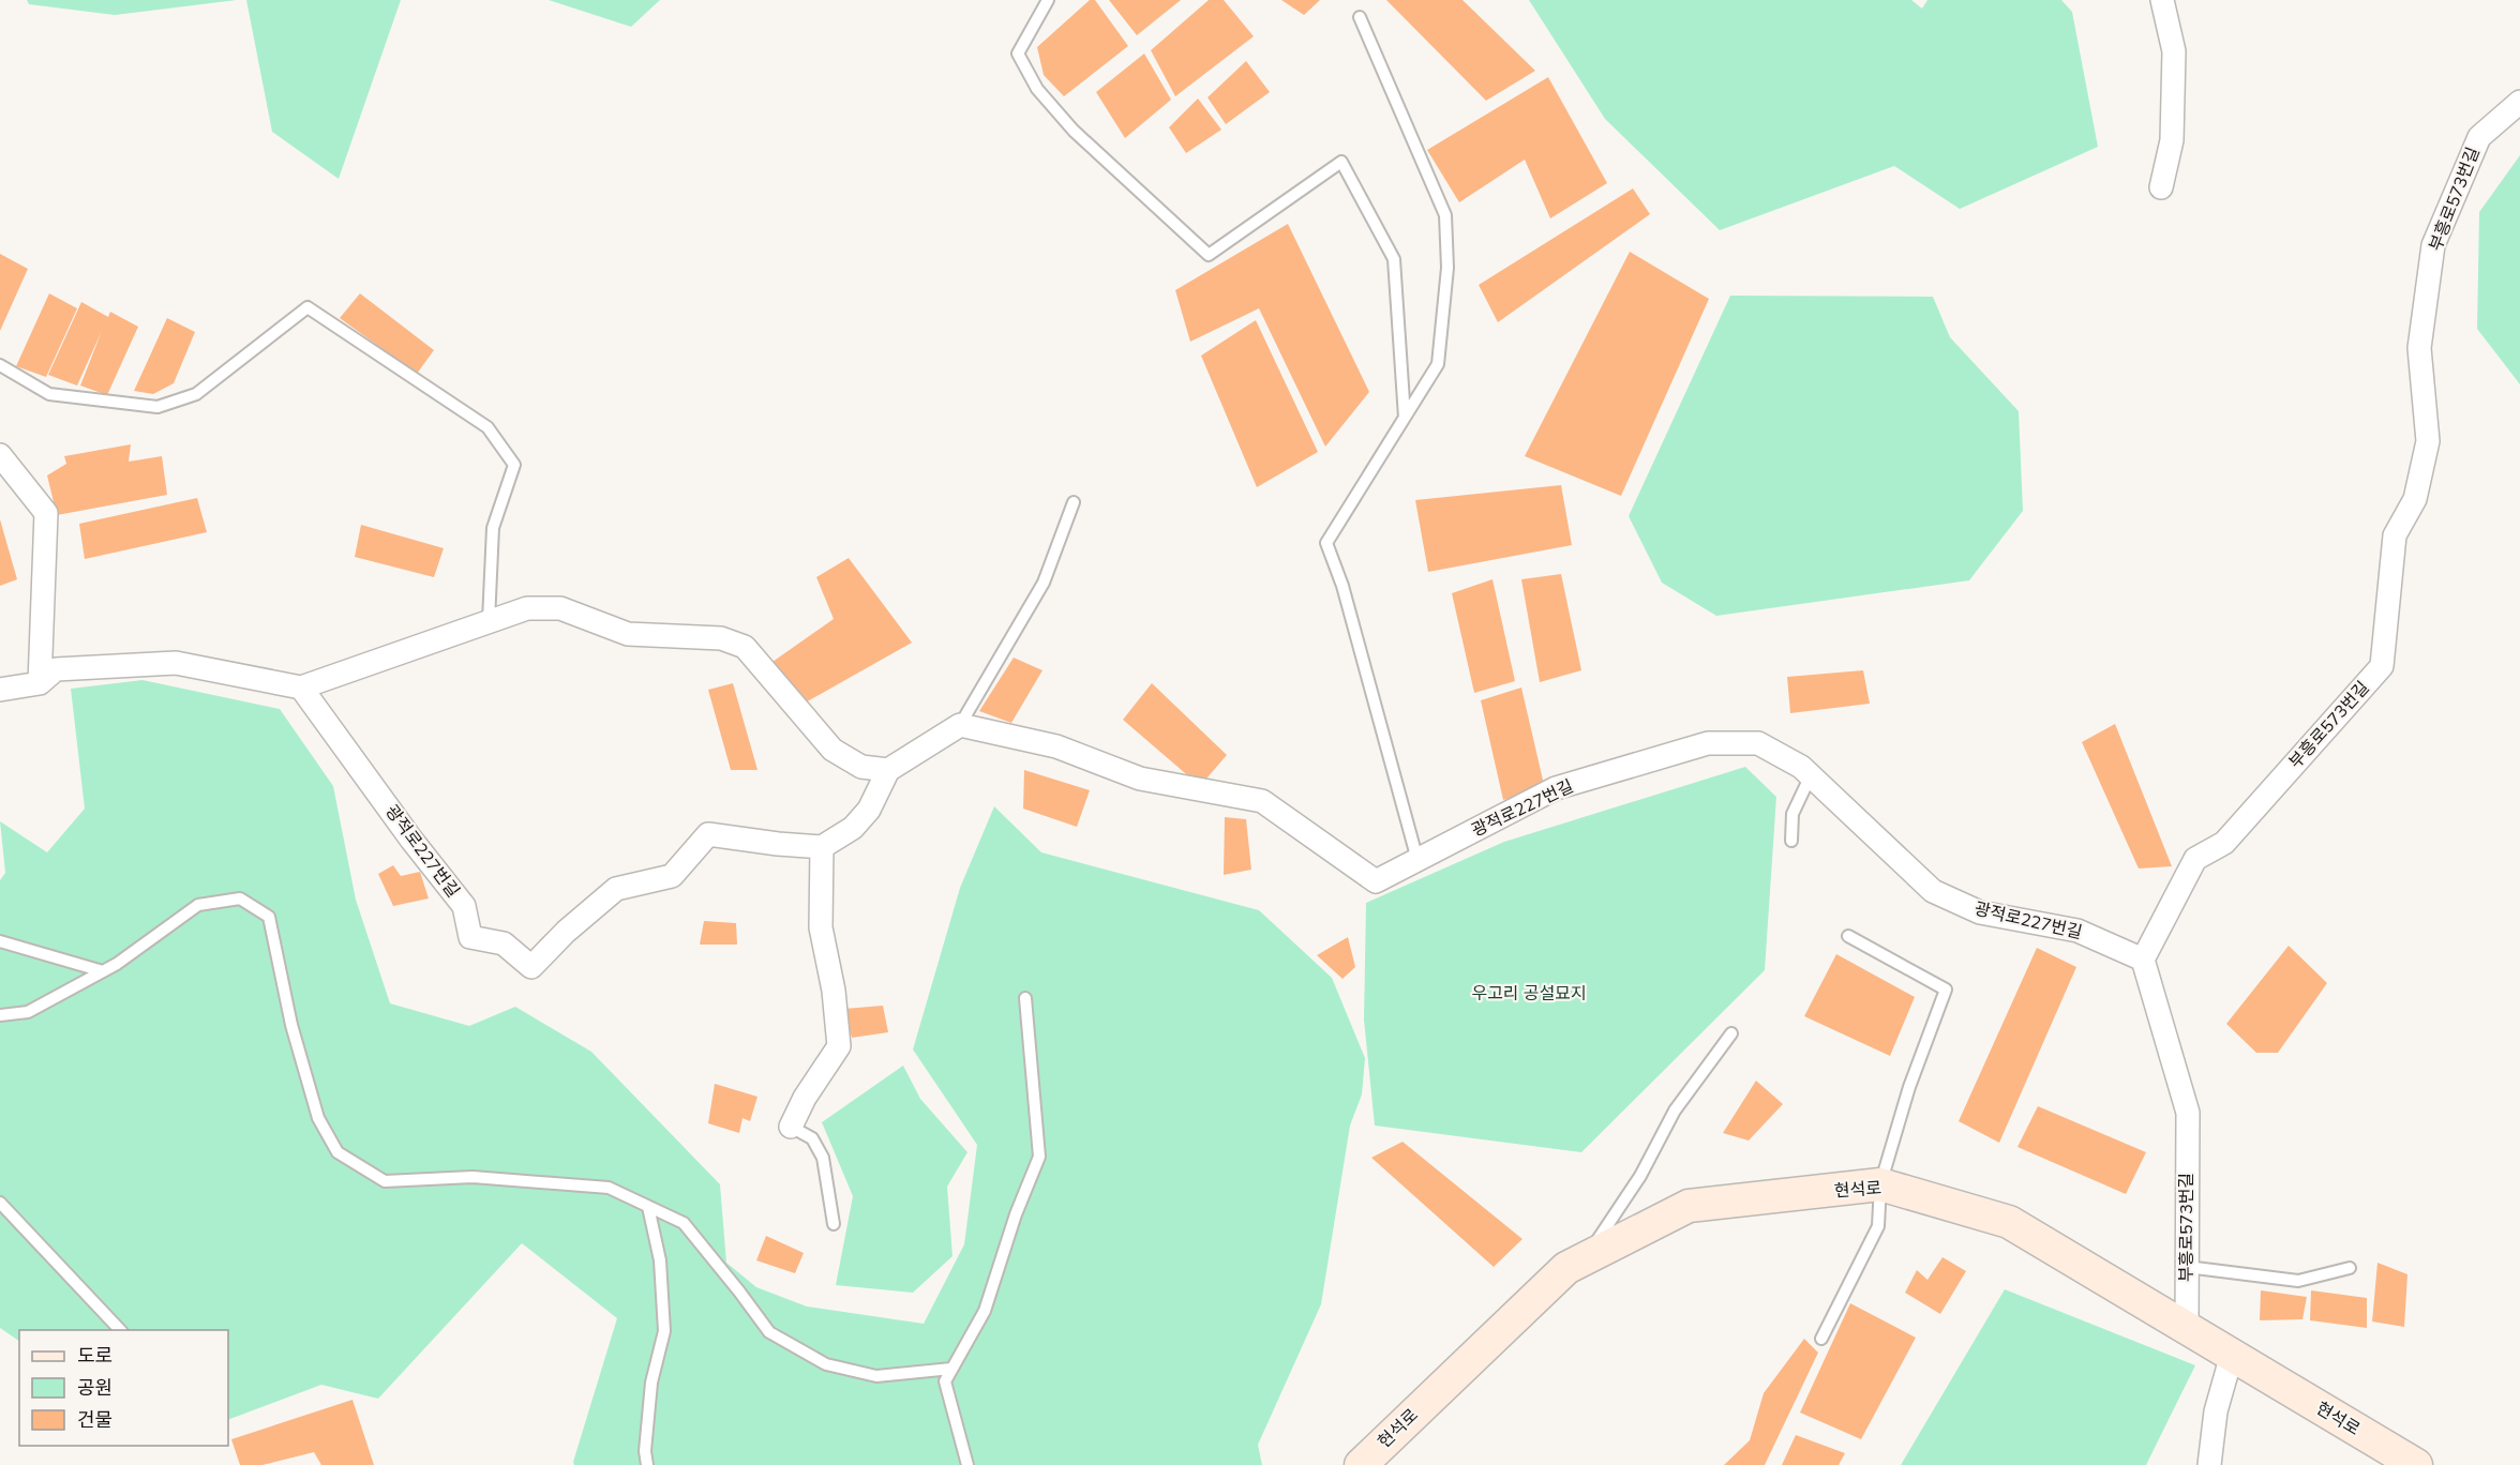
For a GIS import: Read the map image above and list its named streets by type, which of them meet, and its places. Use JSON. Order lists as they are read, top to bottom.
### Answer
{
  "streets": {
    "street": ["부흥로573번길", "광적로227번길", "현석로"]
  },
  "crossings": [
    ["부흥로573번길", "광적로227번길"],
    ["부흥로573번길", "현석로"]
  ],
  "parks": ["우고리 공설묘지"],
  "legend": ["도로", "공원", "건물"]
}
